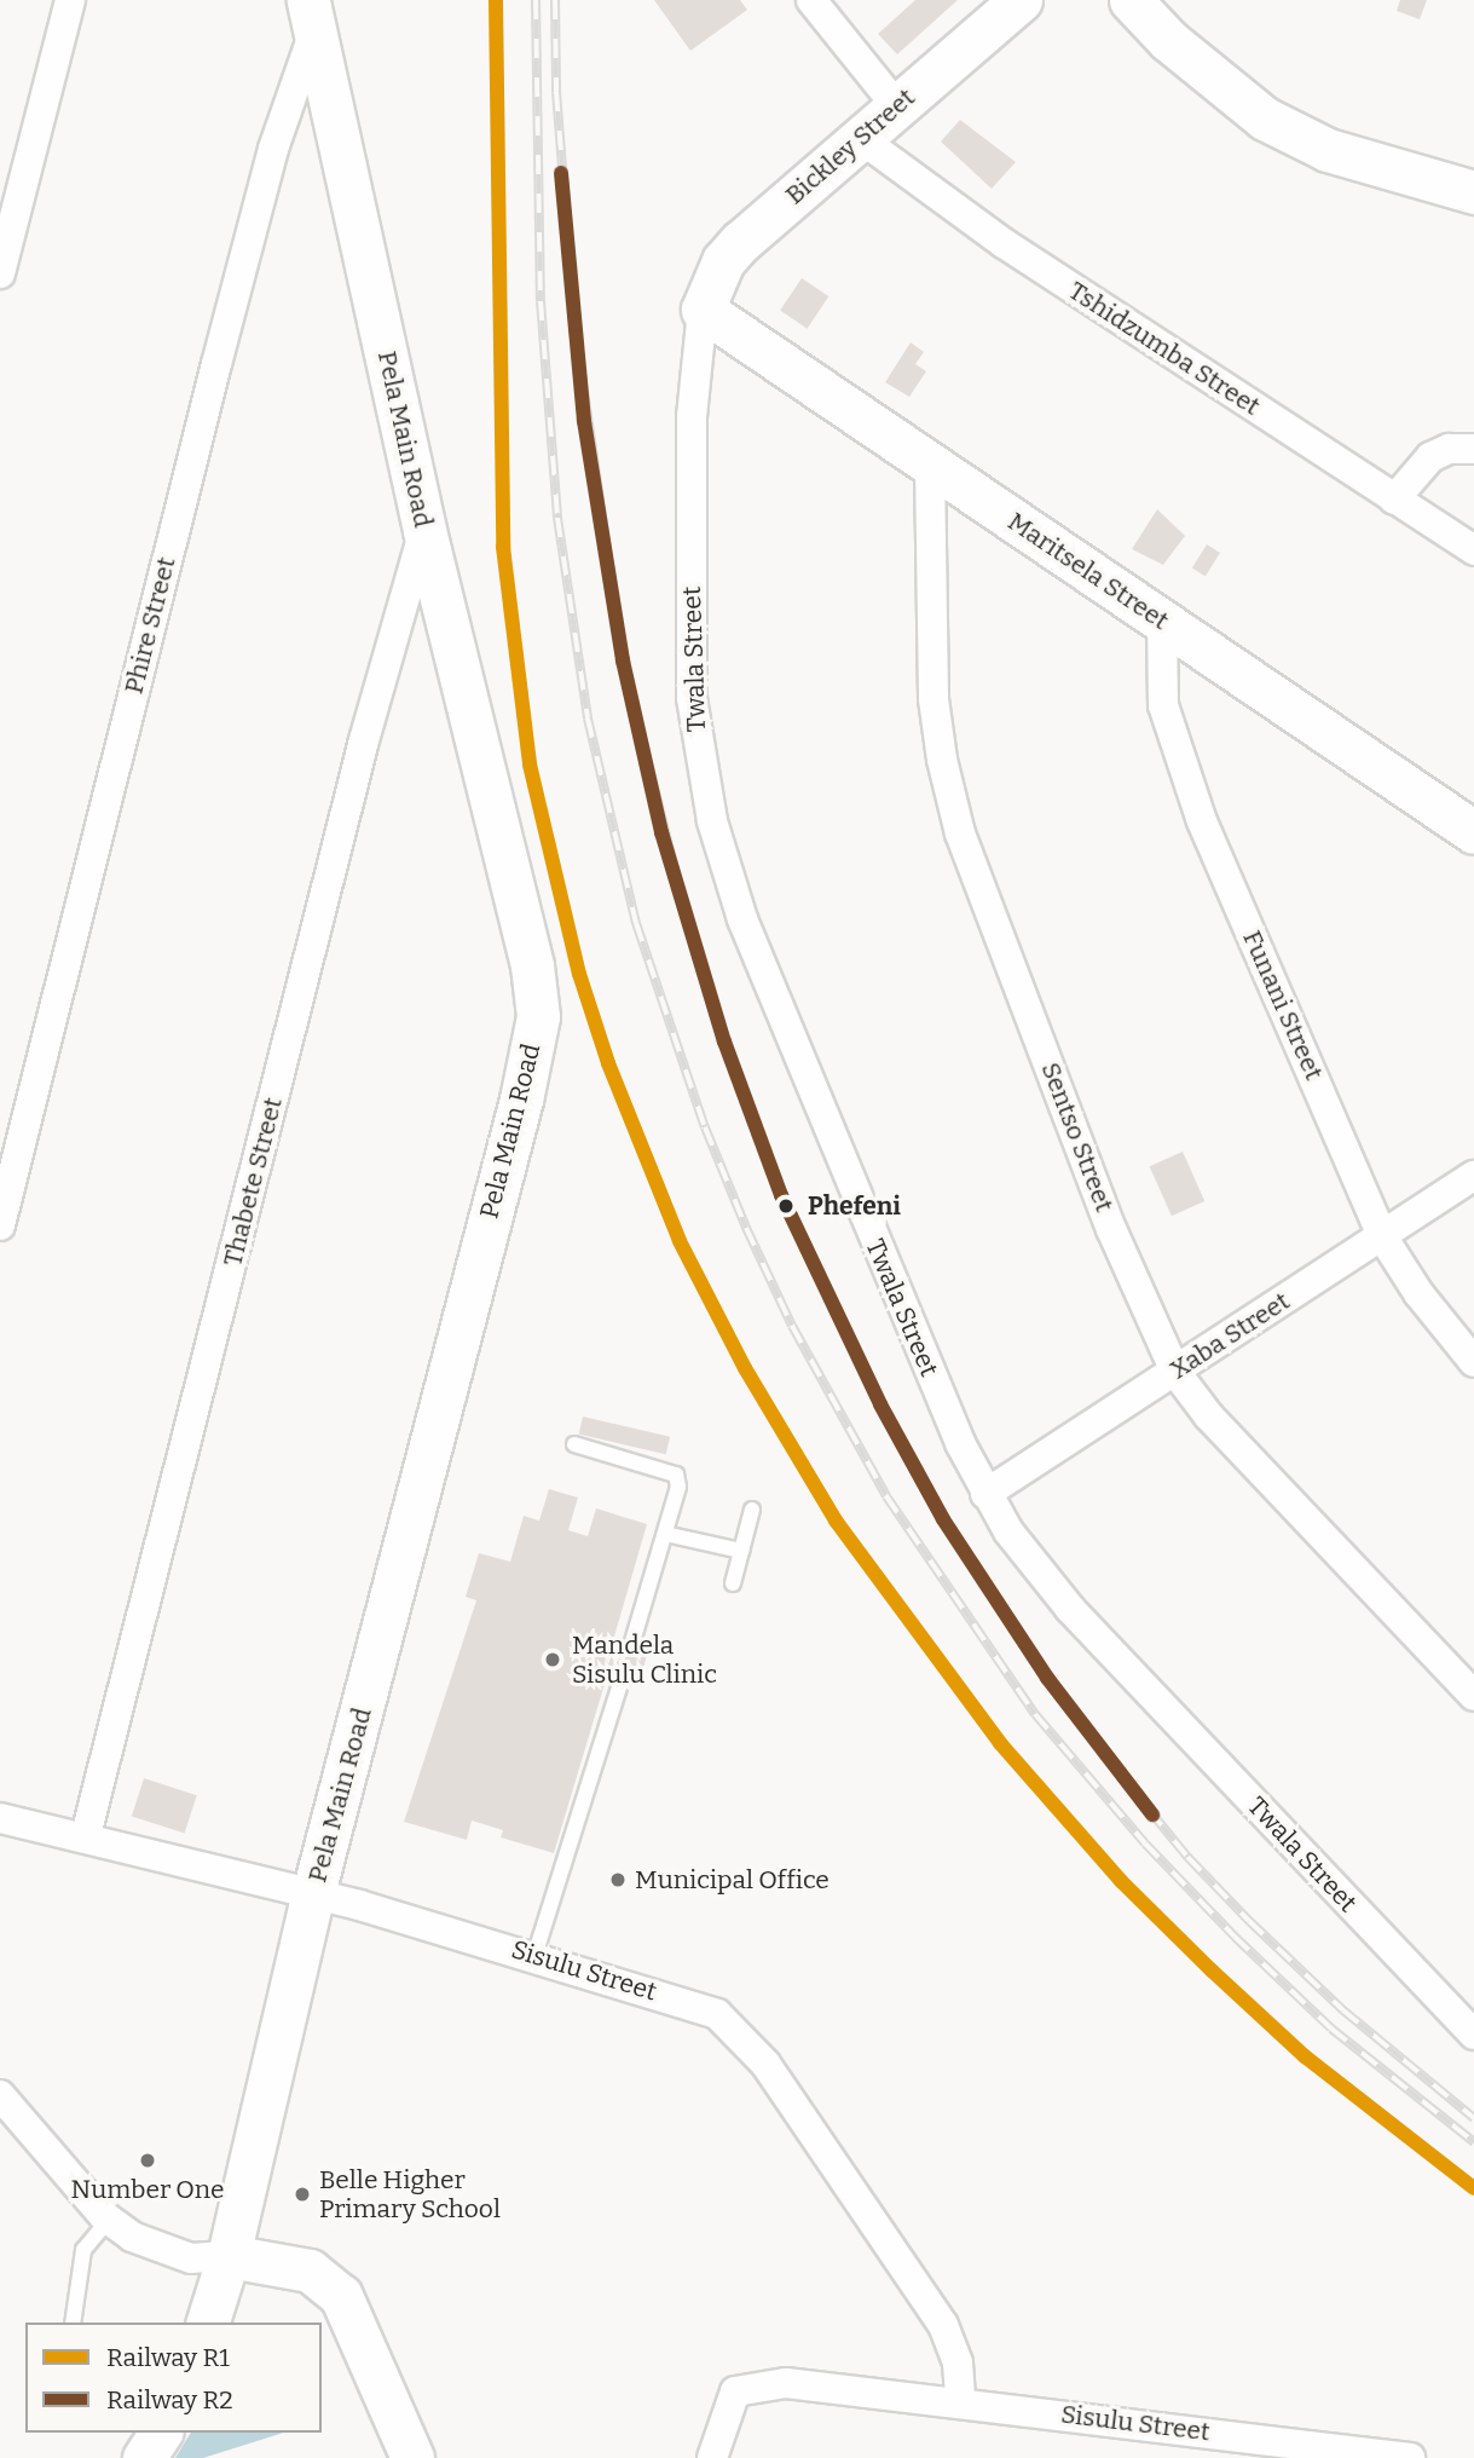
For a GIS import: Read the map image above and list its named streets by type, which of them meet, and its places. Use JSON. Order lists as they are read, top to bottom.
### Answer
{
  "streets": {
    "main road": ["Bickley Street", "Pela Main Road", "Maritsela Street"],
    "street": [
      "Tshidzumba Street",
      "Phire Street",
      "Twala Street",
      "Funani Street",
      "Sentso Street",
      "Thabete Street",
      "Xaba Street",
      "Sisulu Street"
    ]
  },
  "crossings": [
    ["Bickley Street", "Tshidzumba Street"],
    ["Bickley Street", "Maritsela Street"],
    ["Bickley Street", "Twala Street"],
    ["Pela Main Road", "Phire Street"],
    ["Pela Main Road", "Thabete Street"],
    ["Pela Main Road", "Sisulu Street"],
    ["Maritsela Street", "Twala Street"],
    ["Maritsela Street", "Funani Street"],
    ["Maritsela Street", "Sentso Street"],
    ["Twala Street", "Xaba Street"],
    ["Funani Street", "Xaba Street"],
    ["Sentso Street", "Xaba Street"],
    ["Thabete Street", "Sisulu Street"]
  ],
  "places": [
    "Phefeni",
    "Mandela Sisulu Clinic",
    "Municipal Office",
    "Number One",
    "Belle Higher Primary School"
  ],
  "lines": ["rail line R1", "rail line R2"],
  "legend": ["Railway R1", "Railway R2"]
}
